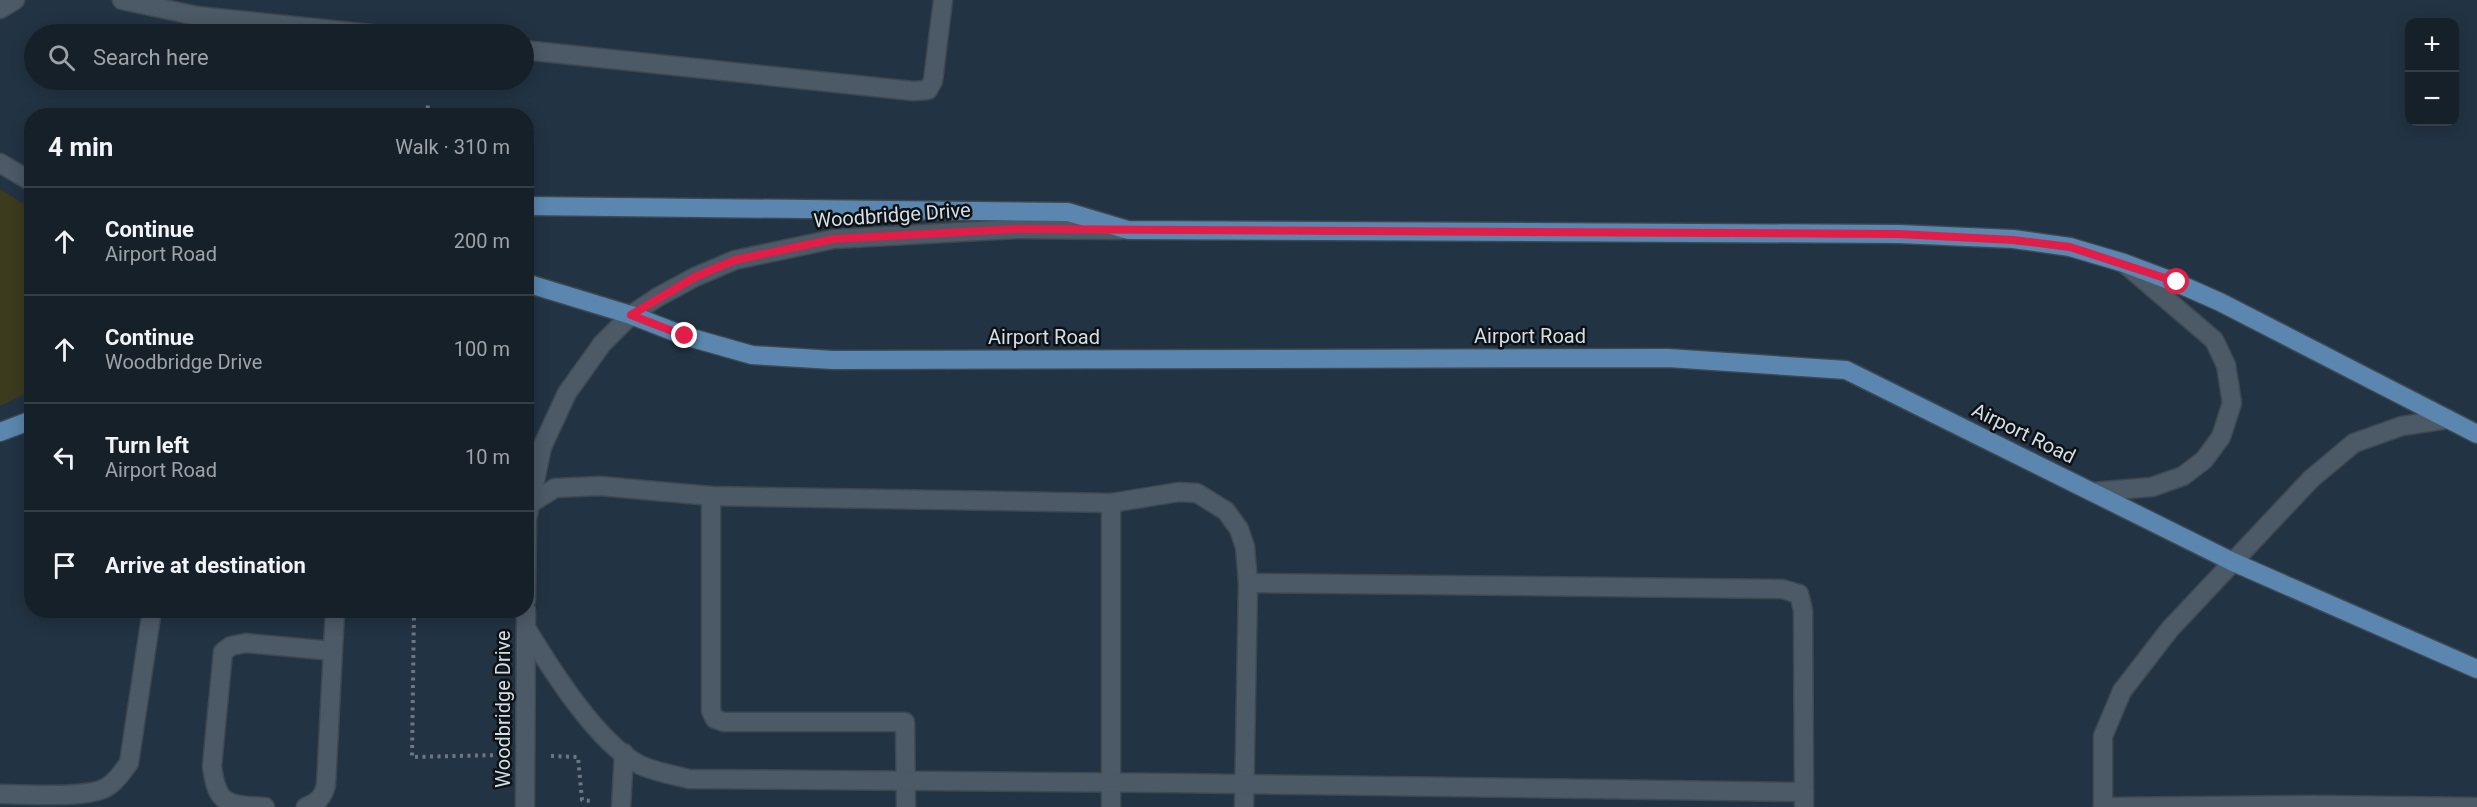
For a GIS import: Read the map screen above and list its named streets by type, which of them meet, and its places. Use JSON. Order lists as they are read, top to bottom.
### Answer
{
  "streets": {
    "main road": ["Airport Road"],
    "lane": ["Woodbridge Drive"]
  },
  "crossings": [
    ["Woodbridge Drive", "Airport Road"]
  ],
  "page": {
    "map_buttons": ["+", "−"],
    "search": "Search here",
    "heading": ["4 min", "Walk · 310 m"],
    "list": [
      ["Continue", "Airport Road", "200 m"],
      ["Continue", "Woodbridge Drive", "100 m"],
      ["Turn left", "Airport Road", "10 m"],
      "Arrive at destination"
    ]
  }
}
